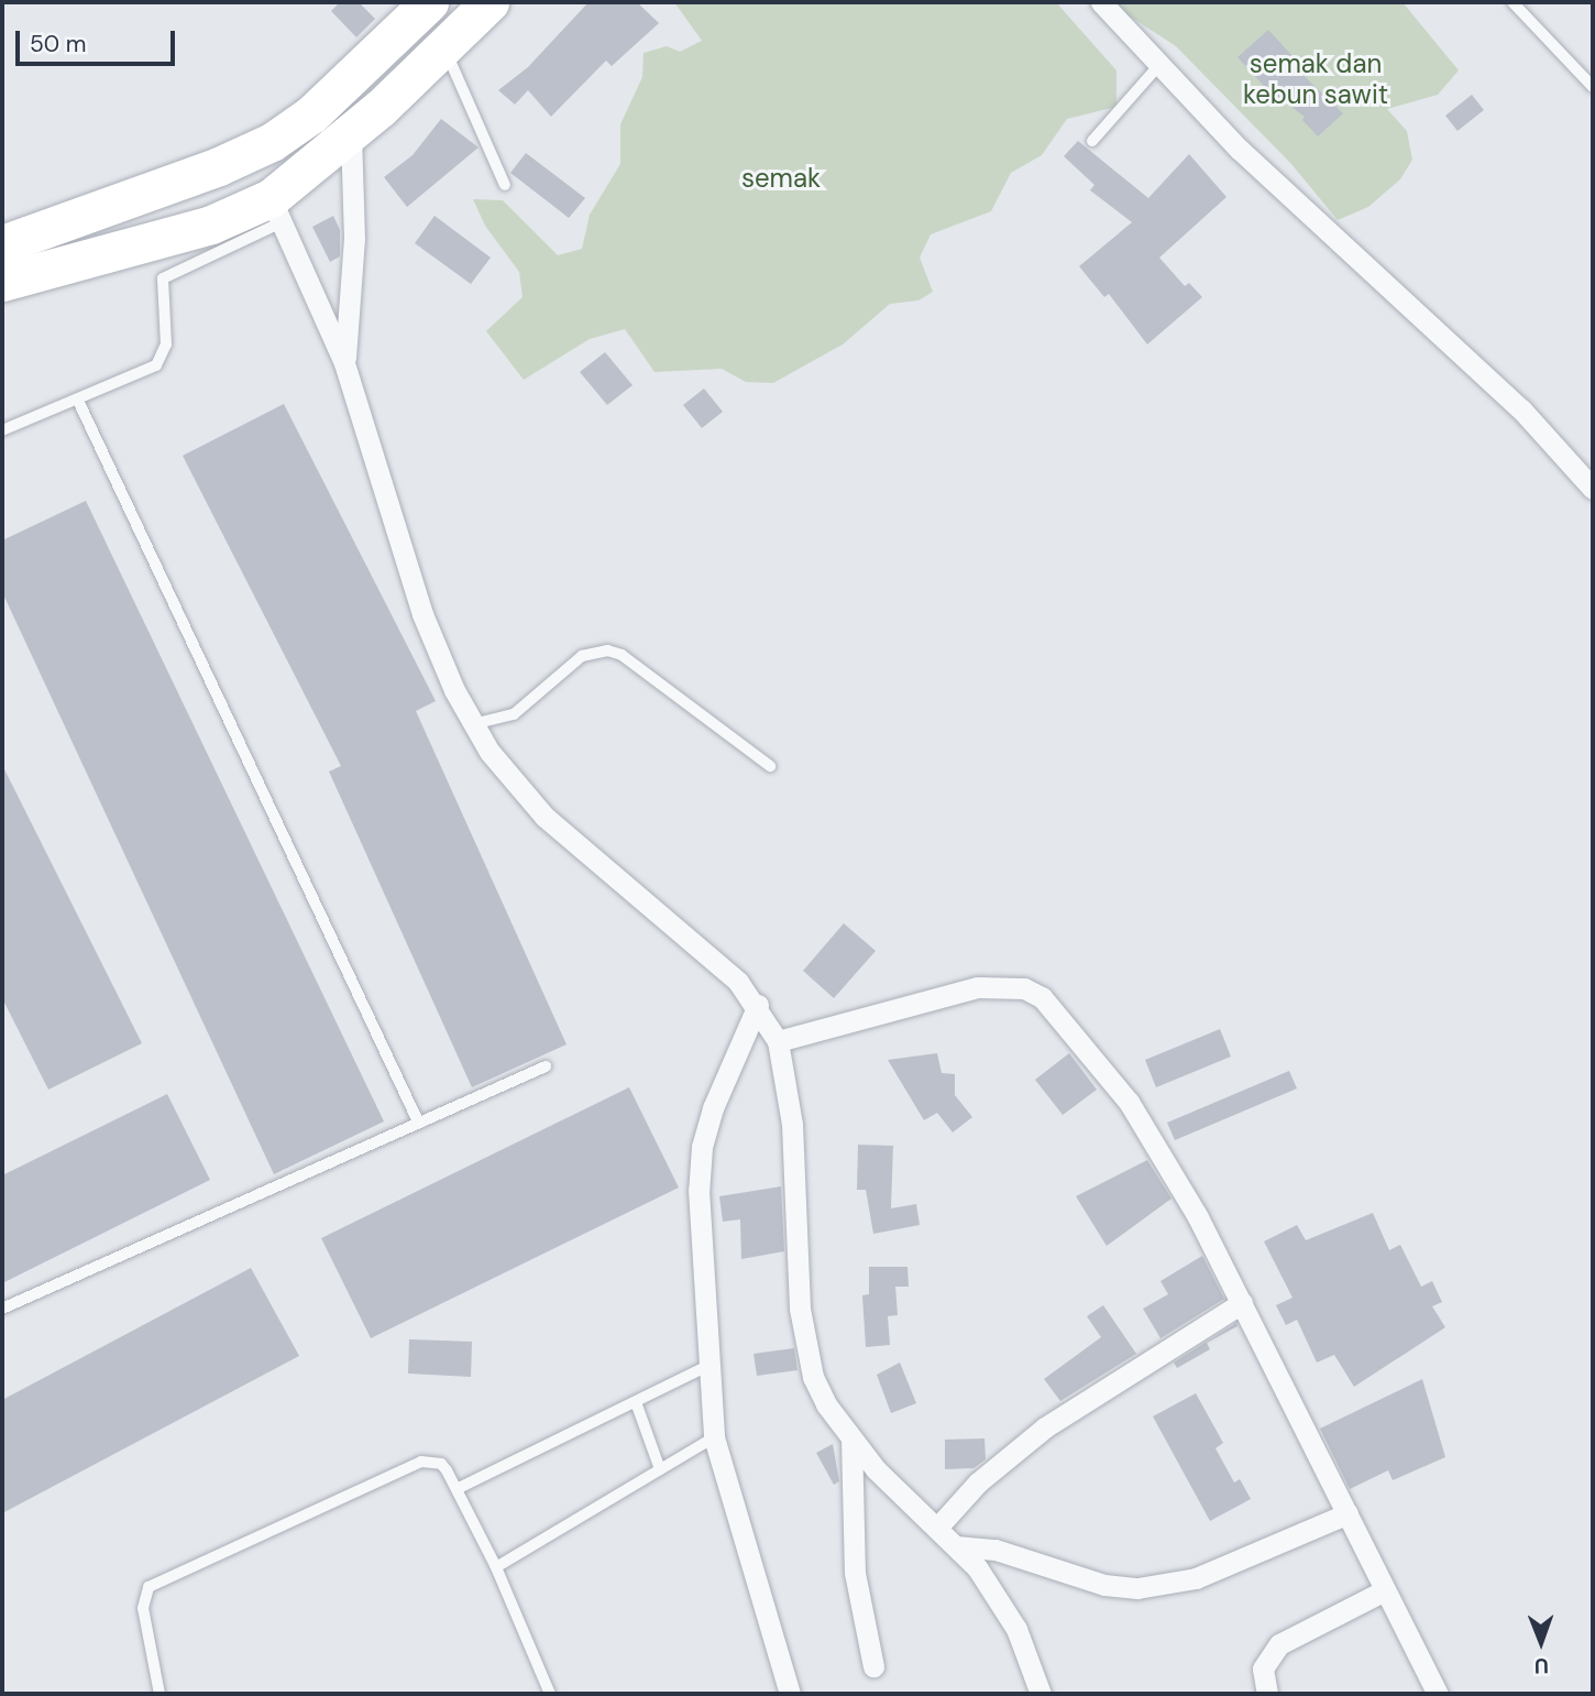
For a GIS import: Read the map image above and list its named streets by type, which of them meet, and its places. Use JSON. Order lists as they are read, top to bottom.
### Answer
{
  "parks": ["semak dan kebun sawit", "semak"],
  "scale_bar": "50 m",
  "north": "bottom"
}
